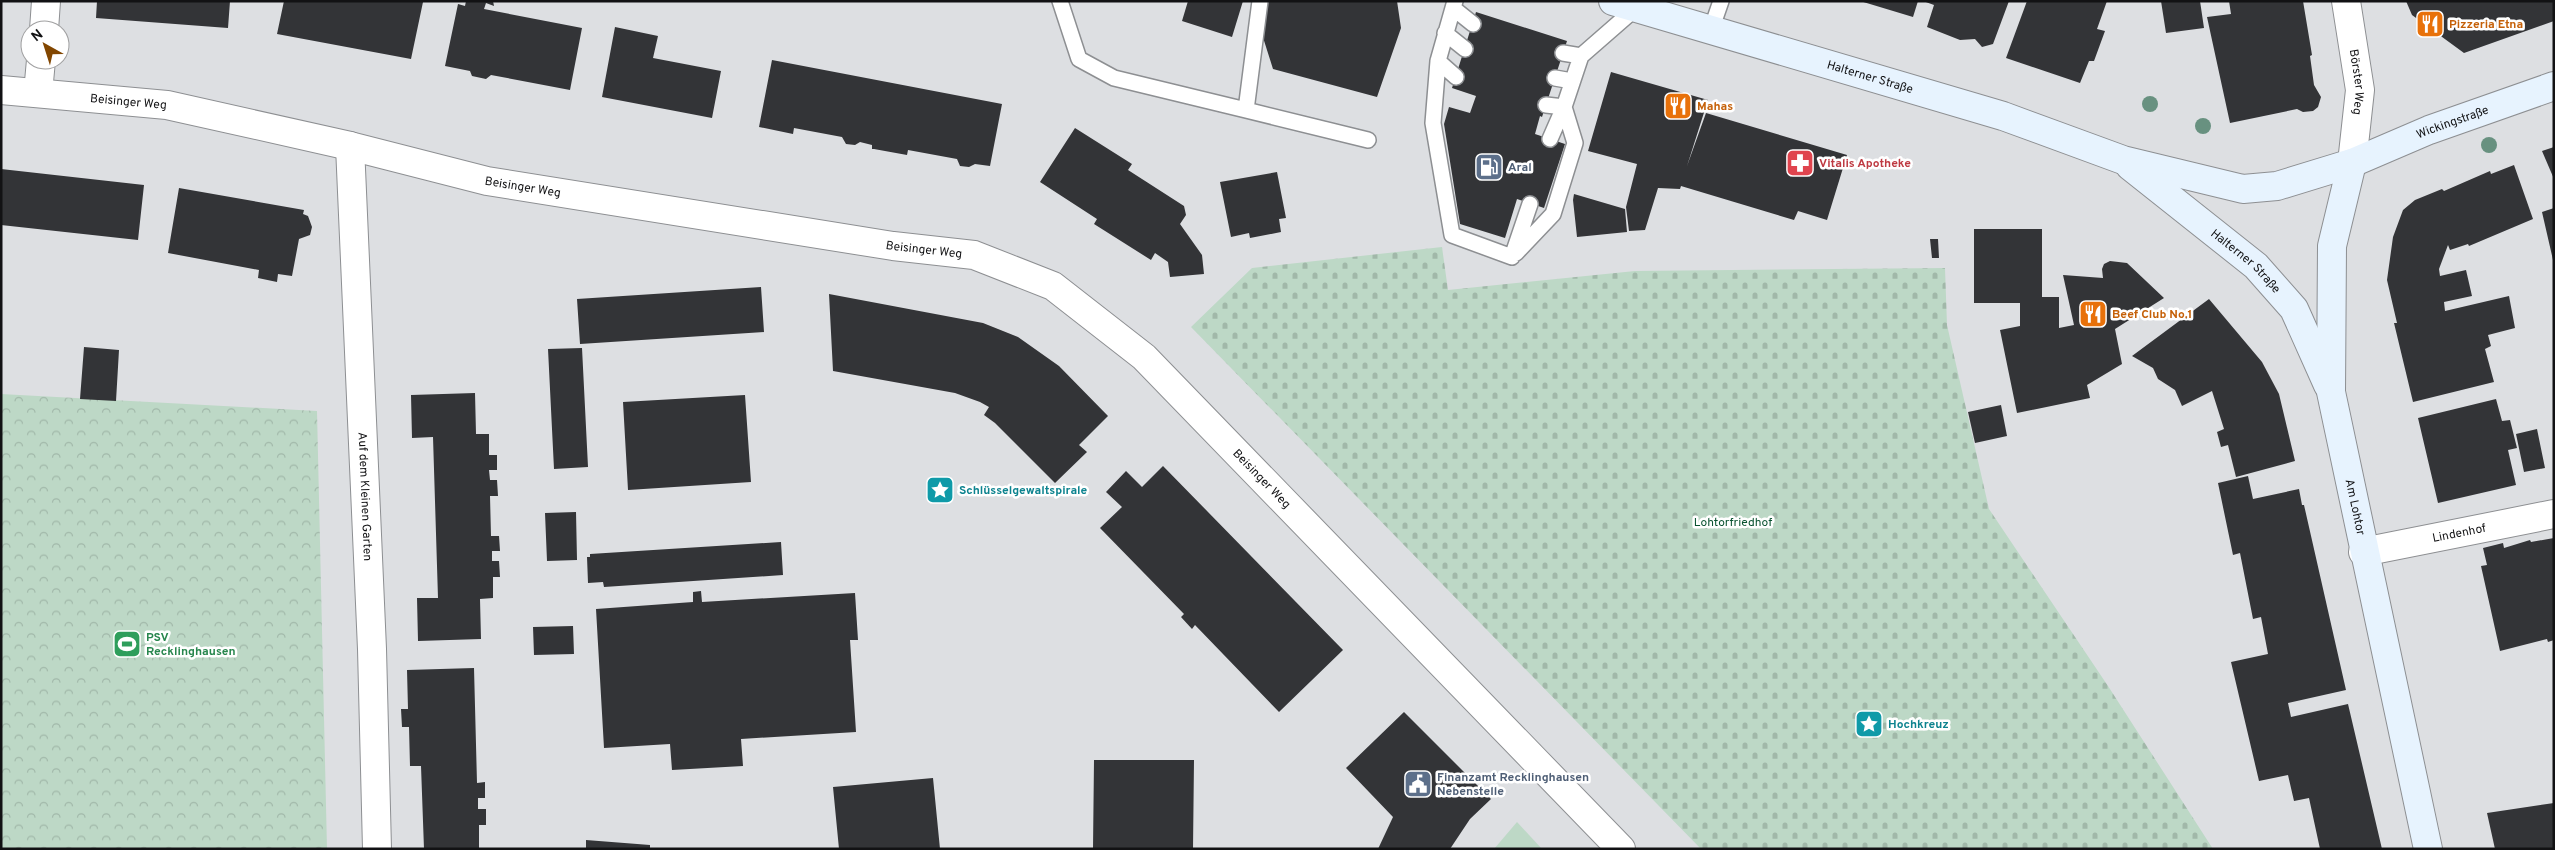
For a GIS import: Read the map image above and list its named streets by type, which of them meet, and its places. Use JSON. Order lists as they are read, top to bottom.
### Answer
{
  "streets": {
    "main road": ["Halterner Straße", "Wickingstraße", "Am Lohtor"],
    "street": [
      "Börster Weg",
      "Beisinger Weg",
      "Auf dem Kleinen Garten",
      "Lindenhof"
    ]
  },
  "crossings": [
    ["Halterner Straße", "Börster Weg"],
    ["Halterner Straße", "Wickingstraße"],
    ["Halterner Straße", "Am Lohtor"],
    ["Börster Weg", "Wickingstraße"],
    ["Börster Weg", "Am Lohtor"],
    ["Beisinger Weg", "Auf dem Kleinen Garten"],
    ["Wickingstraße", "Am Lohtor"],
    ["Am Lohtor", "Lindenhof"]
  ],
  "parks": ["Lohtorfriedhof"],
  "places": {
    "restaurant": ["Pizzeria Etna", "Mahas", "Beef Club No.1"],
    "pharmacy": ["Vitalis Apotheke"],
    "fuel station": ["Aral"],
    "place": ["Schlüsselgewaltspirale", "Hochkreuz"],
    "sports": ["PSV Recklinghausen"],
    "public building": ["Finanzamt Recklinghausen Nebenstelle"]
  },
  "north": "top left"
}
